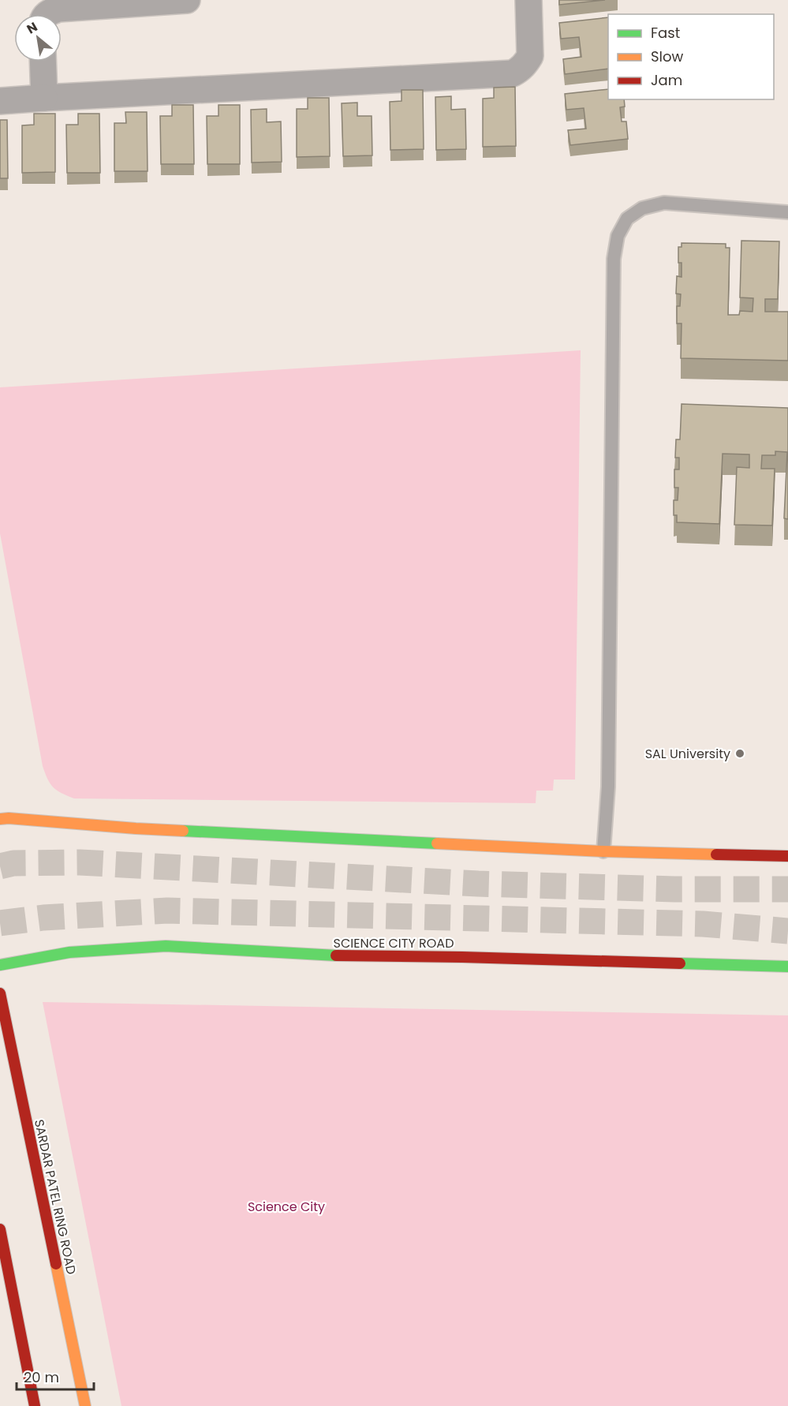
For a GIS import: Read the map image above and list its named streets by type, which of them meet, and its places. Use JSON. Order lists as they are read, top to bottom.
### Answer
{
  "streets": {
    "main road": ["SCIENCE CITY ROAD", "SARDAR PATEL RING ROAD"]
  },
  "parks": ["Science City"],
  "places": ["SAL University"],
  "legend": ["Fast", "Slow", "Jam"],
  "scale_bar": "20 m",
  "north": "top left"
}
